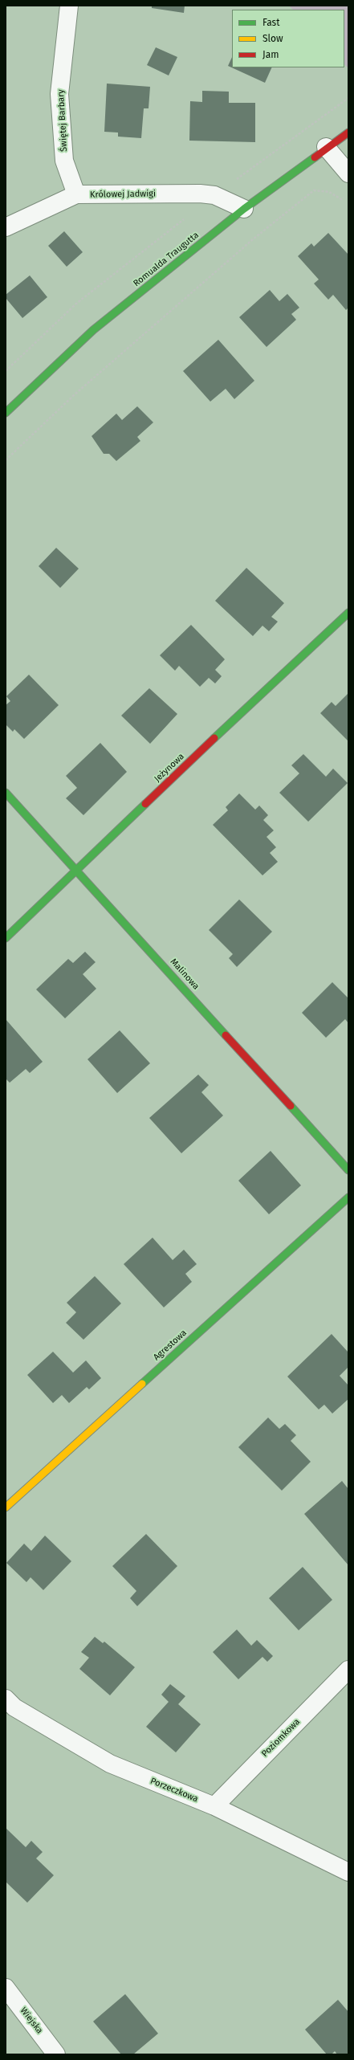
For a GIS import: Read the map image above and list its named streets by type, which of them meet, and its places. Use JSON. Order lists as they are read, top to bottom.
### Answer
{
  "streets": {
    "street": [
      "Świętej Barbary",
      "Królowej Jadwigi",
      "Romualda Traugutta",
      "Jeżynowa",
      "Malinowa",
      "Agrestowa",
      "Poziomkowa",
      "Porzeczkowa",
      "Wiejska"
    ]
  },
  "crossings": [
    ["Świętej Barbary", "Królowej Jadwigi"],
    ["Królowej Jadwigi", "Romualda Traugutta"],
    ["Jeżynowa", "Malinowa"],
    ["Poziomkowa", "Porzeczkowa"]
  ],
  "legend": ["Fast", "Slow", "Jam"]
}
